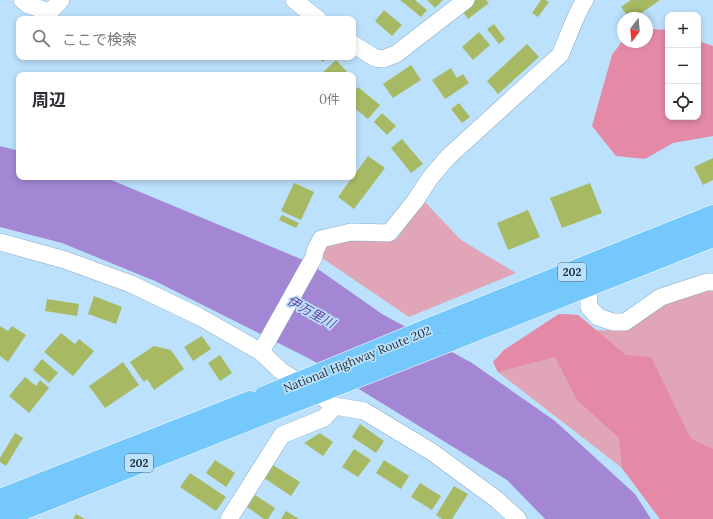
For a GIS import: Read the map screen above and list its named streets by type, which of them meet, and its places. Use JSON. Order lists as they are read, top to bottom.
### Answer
{
  "streets": {
    "highway": ["202", "National Highway Route 202"]
  },
  "water": ["伊万里川"],
  "north": "bottom",
  "page": {
    "map_buttons": ["+", "−"],
    "search": "ここで検索",
    "heading": ["周辺", "0件"]
  }
}
